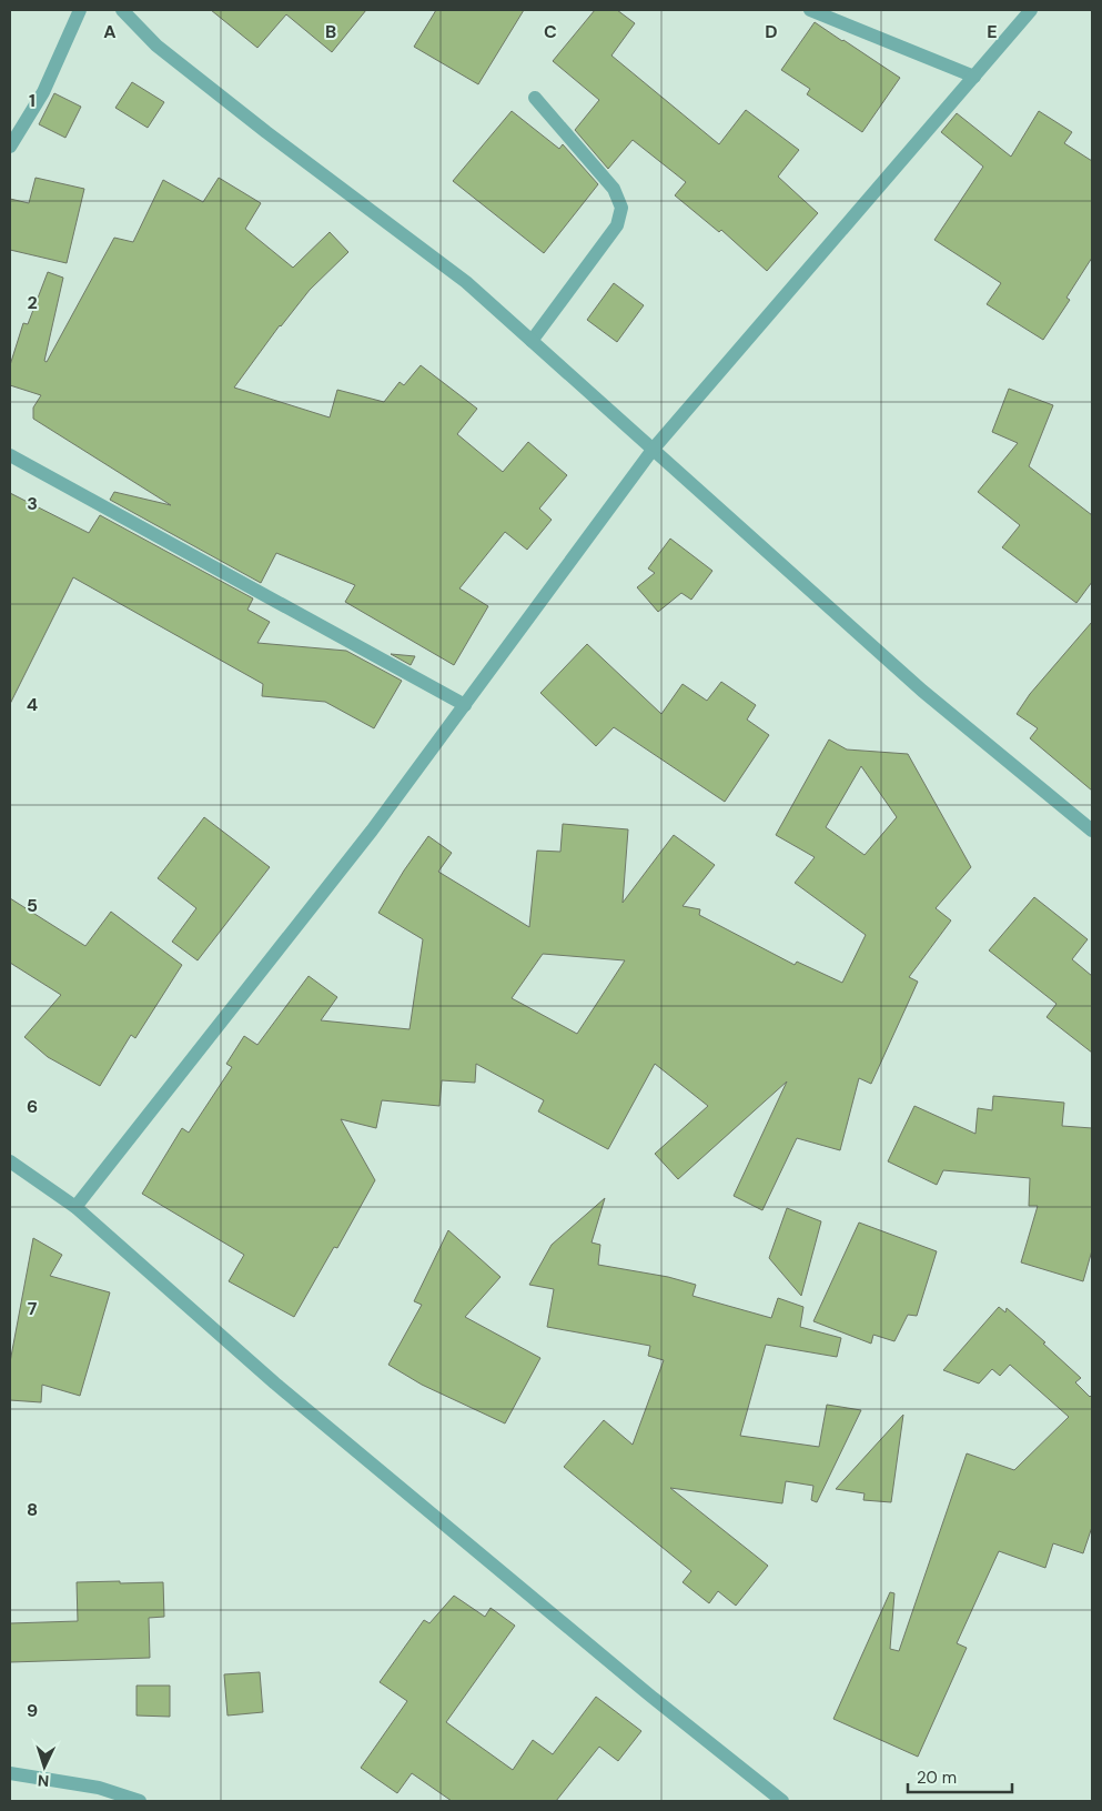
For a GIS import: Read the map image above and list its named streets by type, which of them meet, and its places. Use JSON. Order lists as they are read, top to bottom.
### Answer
{
  "scale_bar": "20 m",
  "north": "bottom",
  "grid": {
    "columns": [
      "A",
      "B",
      "C",
      "D",
      "E"
    ],
    "rows": [
      "1",
      "2",
      "3",
      "4",
      "5",
      "6",
      "7",
      "8",
      "9"
    ]
  }
}
